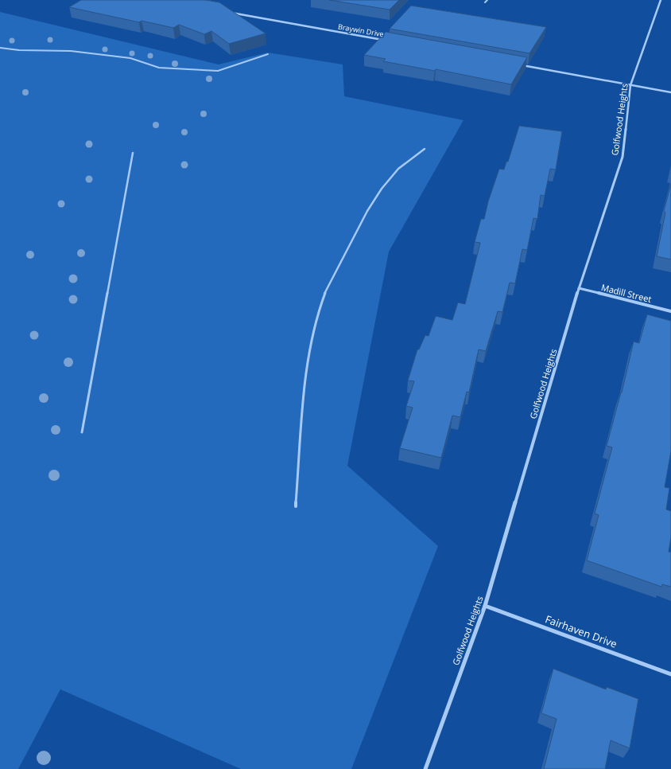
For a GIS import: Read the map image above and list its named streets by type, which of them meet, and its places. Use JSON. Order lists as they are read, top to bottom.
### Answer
{
  "streets": {
    "street": [
      "Braywin Drive",
      "Golfwood Heights",
      "Madill Street",
      "Fairhaven Drive"
    ]
  },
  "crossings": [
    ["Golfwood Heights", "Madill Street"],
    ["Golfwood Heights", "Fairhaven Drive"]
  ]
}
